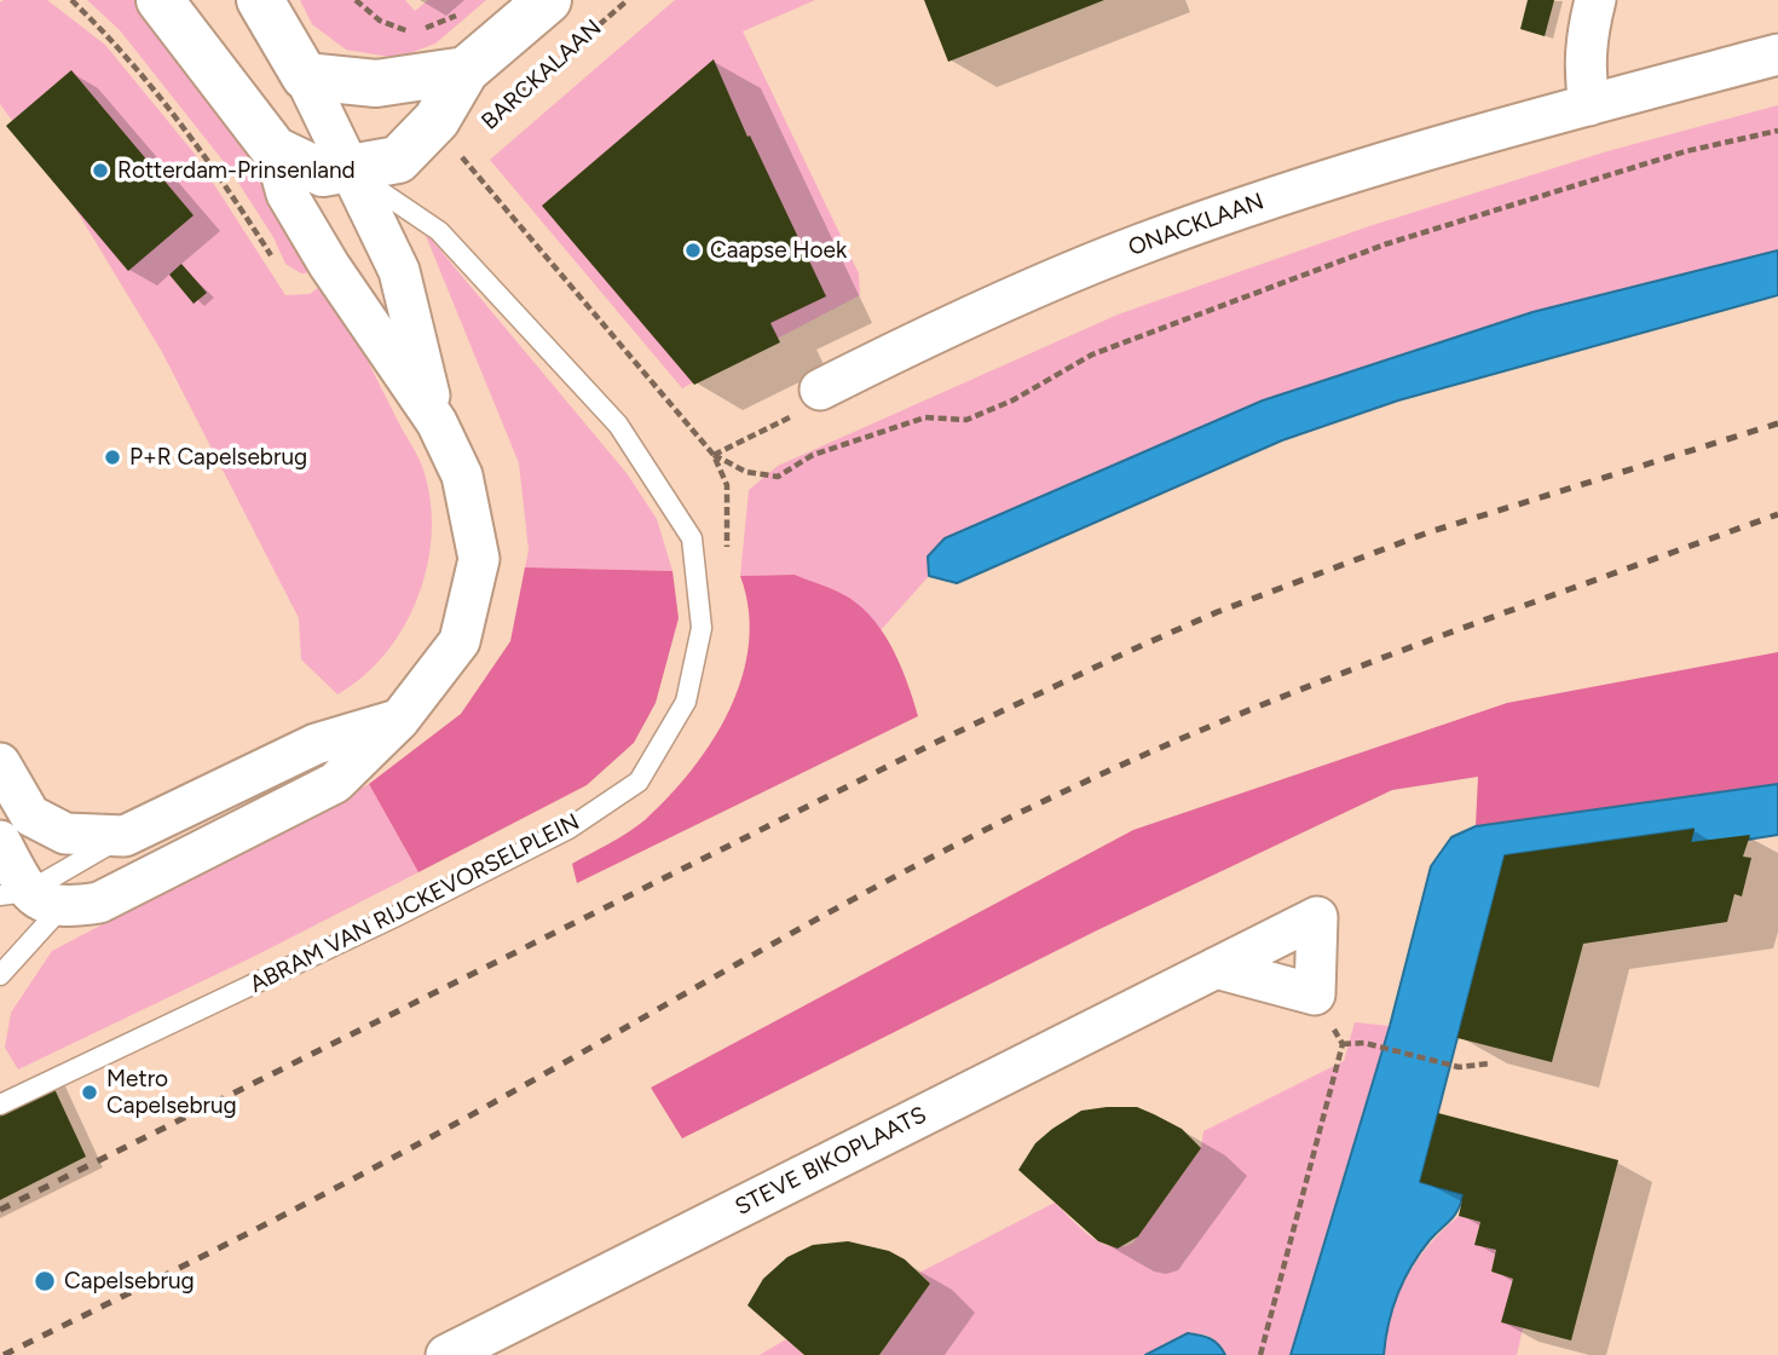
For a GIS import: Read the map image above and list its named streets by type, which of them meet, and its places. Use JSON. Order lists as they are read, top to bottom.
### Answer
{
  "streets": {
    "street": [
      "BARCKALAAN",
      "ONACKLAAN",
      "ABRAM VAN RIJCKEVORSELPLEIN",
      "STEVE BIKOPLAATS"
    ]
  },
  "crossings": [
    ["BARCKALAAN", "ABRAM VAN RIJCKEVORSELPLEIN"]
  ],
  "places": [
    "Rotterdam-Prinsenland",
    "Caapse Hoek",
    "P+R Capelsebrug",
    "Metro Capelsebrug",
    "Capelsebrug"
  ]
}
